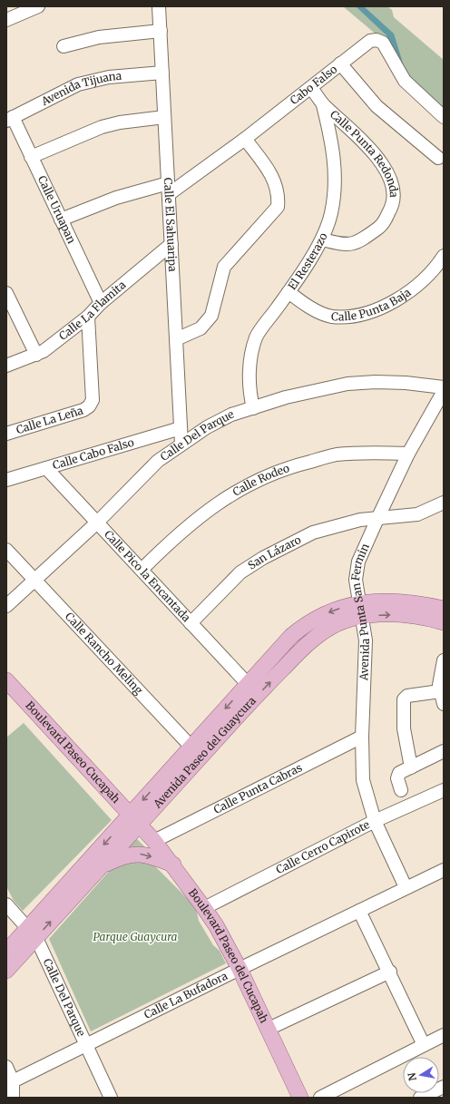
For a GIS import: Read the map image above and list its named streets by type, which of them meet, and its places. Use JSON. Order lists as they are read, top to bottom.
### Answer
{
  "streets": {
    "main road": ["Boulevard Paseo Cucapah", "Avenida Paseo del Guaycura", "Boulevard Paseo del Cucapah"],
    "street": [
      "Cabo Falso",
      "Avenida Tijuana",
      "Calle Punta Redonda",
      "Calle Uruapan",
      "Calle El Sahuaripa",
      "El Resterazo",
      "Calle Punta Baja",
      "Calle La Flamita",
      "Calle La Leña",
      "Calle Del Parque",
      "Calle Cabo Falso",
      "Calle Rodeo",
      "San Lázaro",
      "Calle Pico la Encantada",
      "Avenida Punta San Fermin",
      "Calle Rancho Meling",
      "Calle Punta Cabras",
      "Calle Cerro Capirote",
      "Calle La Bufadora"
    ]
  },
  "crossings": [
    ["Cabo Falso", "Calle Punta Redonda"],
    ["Cabo Falso", "Calle El Sahuaripa"],
    ["Avenida Tijuana", "Calle Uruapan"],
    ["Avenida Tijuana", "Calle El Sahuaripa"],
    ["Calle Punta Redonda", "El Resterazo"],
    ["Calle Uruapan", "Calle La Flamita"],
    ["Calle El Sahuaripa", "Calle La Flamita"],
    ["Calle El Sahuaripa", "Calle Del Parque"],
    ["Calle El Sahuaripa", "Calle Cabo Falso"],
    ["El Resterazo", "Calle Punta Baja"],
    ["El Resterazo", "Calle Del Parque"],
    ["Calle La Flamita", "Calle La Leña"],
    ["Calle Del Parque", "Calle Pico la Encantada"],
    ["Calle Del Parque", "Calle Rancho Meling"],
    ["Calle Del Parque", "Avenida Paseo del Guaycura"],
    ["Calle Del Parque", "Calle La Bufadora"],
    ["Calle Cabo Falso", "Calle Pico la Encantada"],
    ["Calle Rodeo", "Calle Pico la Encantada"],
    ["Calle Rodeo", "Avenida Punta San Fermin"],
    ["San Lázaro", "Calle Pico la Encantada"],
    ["San Lázaro", "Avenida Punta San Fermin"],
    ["Calle Pico la Encantada", "Avenida Paseo del Guaycura"],
    ["Avenida Punta San Fermin", "Avenida Paseo del Guaycura"],
    ["Avenida Punta San Fermin", "Calle Punta Cabras"],
    ["Avenida Punta San Fermin", "Calle Cerro Capirote"],
    ["Avenida Punta San Fermin", "Calle La Bufadora"],
    ["Calle Rancho Meling", "Avenida Paseo del Guaycura"],
    ["Boulevard Paseo Cucapah", "Avenida Paseo del Guaycura"],
    ["Boulevard Paseo Cucapah", "Boulevard Paseo del Cucapah"],
    ["Avenida Paseo del Guaycura", "Boulevard Paseo del Cucapah"],
    ["Calle Punta Cabras", "Boulevard Paseo del Cucapah"],
    ["Calle Cerro Capirote", "Boulevard Paseo del Cucapah"],
    ["Boulevard Paseo del Cucapah", "Calle La Bufadora"]
  ],
  "parks": ["Parque Guaycura"],
  "north": "left"
}
